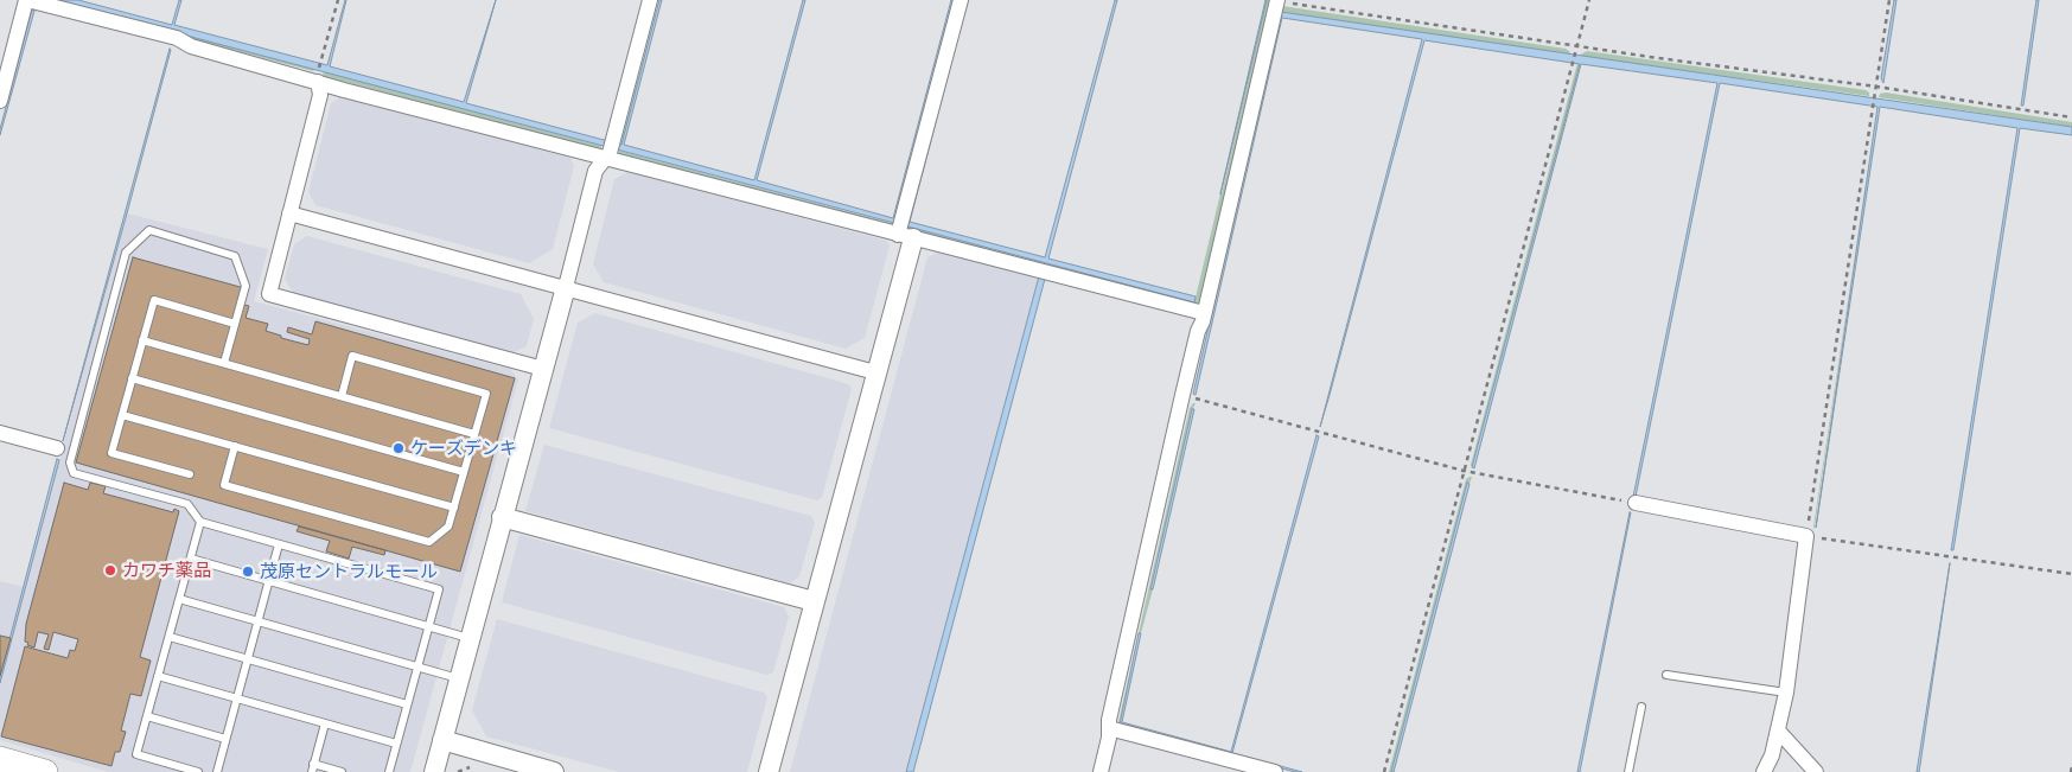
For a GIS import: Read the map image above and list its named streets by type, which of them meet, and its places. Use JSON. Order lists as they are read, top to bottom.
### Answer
{
  "places": ["ケーズデンキ", "カワチ薬品", "茂原セントラルモール"]
}
